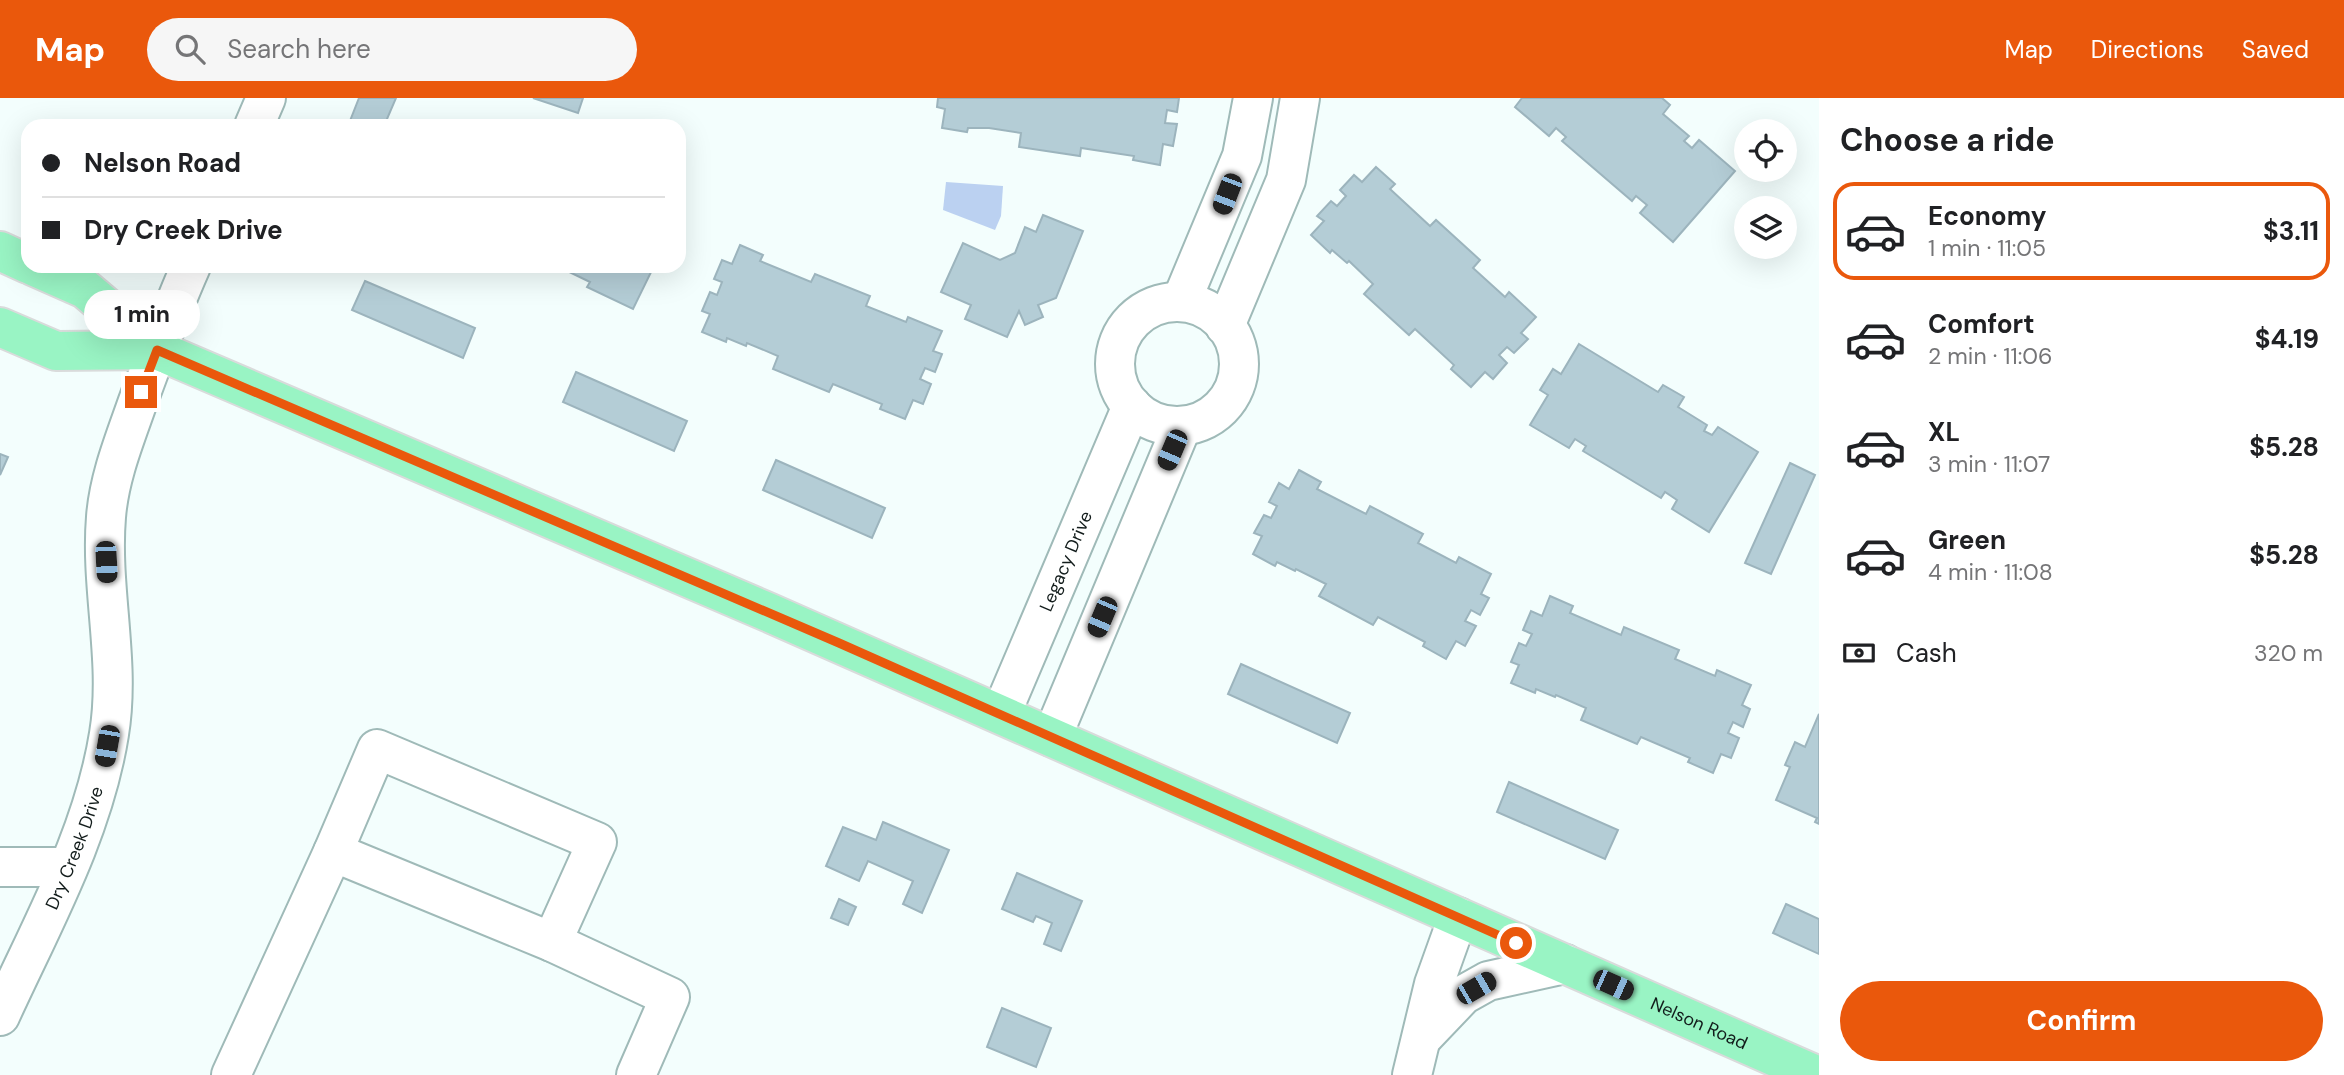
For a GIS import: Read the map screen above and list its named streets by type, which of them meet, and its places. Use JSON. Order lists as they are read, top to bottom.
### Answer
{
  "streets": {
    "main road": ["Nelson Road"],
    "street": ["Legacy Drive", "Dry Creek Drive"]
  },
  "crossings": [
    ["Legacy Drive", "Nelson Road"],
    ["Dry Creek Drive", "Nelson Road"]
  ],
  "page": {
    "header": "Map",
    "search": "Search here",
    "nav": ["Map", "Directions", "Saved"],
    "heading": "Choose a ride",
    "banner": ["Nelson Road", "Dry Creek Drive"],
    "list": [
      {
        "name": "Economy",
        "note": "1 min · 11:05",
        "value": "$3.11"
      },
      {
        "name": "Comfort",
        "note": "2 min · 11:06",
        "value": "$4.19"
      },
      {
        "name": "XL",
        "note": "3 min · 11:07",
        "value": "$5.28"
      },
      {
        "name": "Green",
        "note": "4 min · 11:08",
        "value": "$5.28"
      }
    ],
    "bubble": "1 min",
    "pay": ["Cash", "320 m"],
    "buttons": "Confirm"
  }
}
